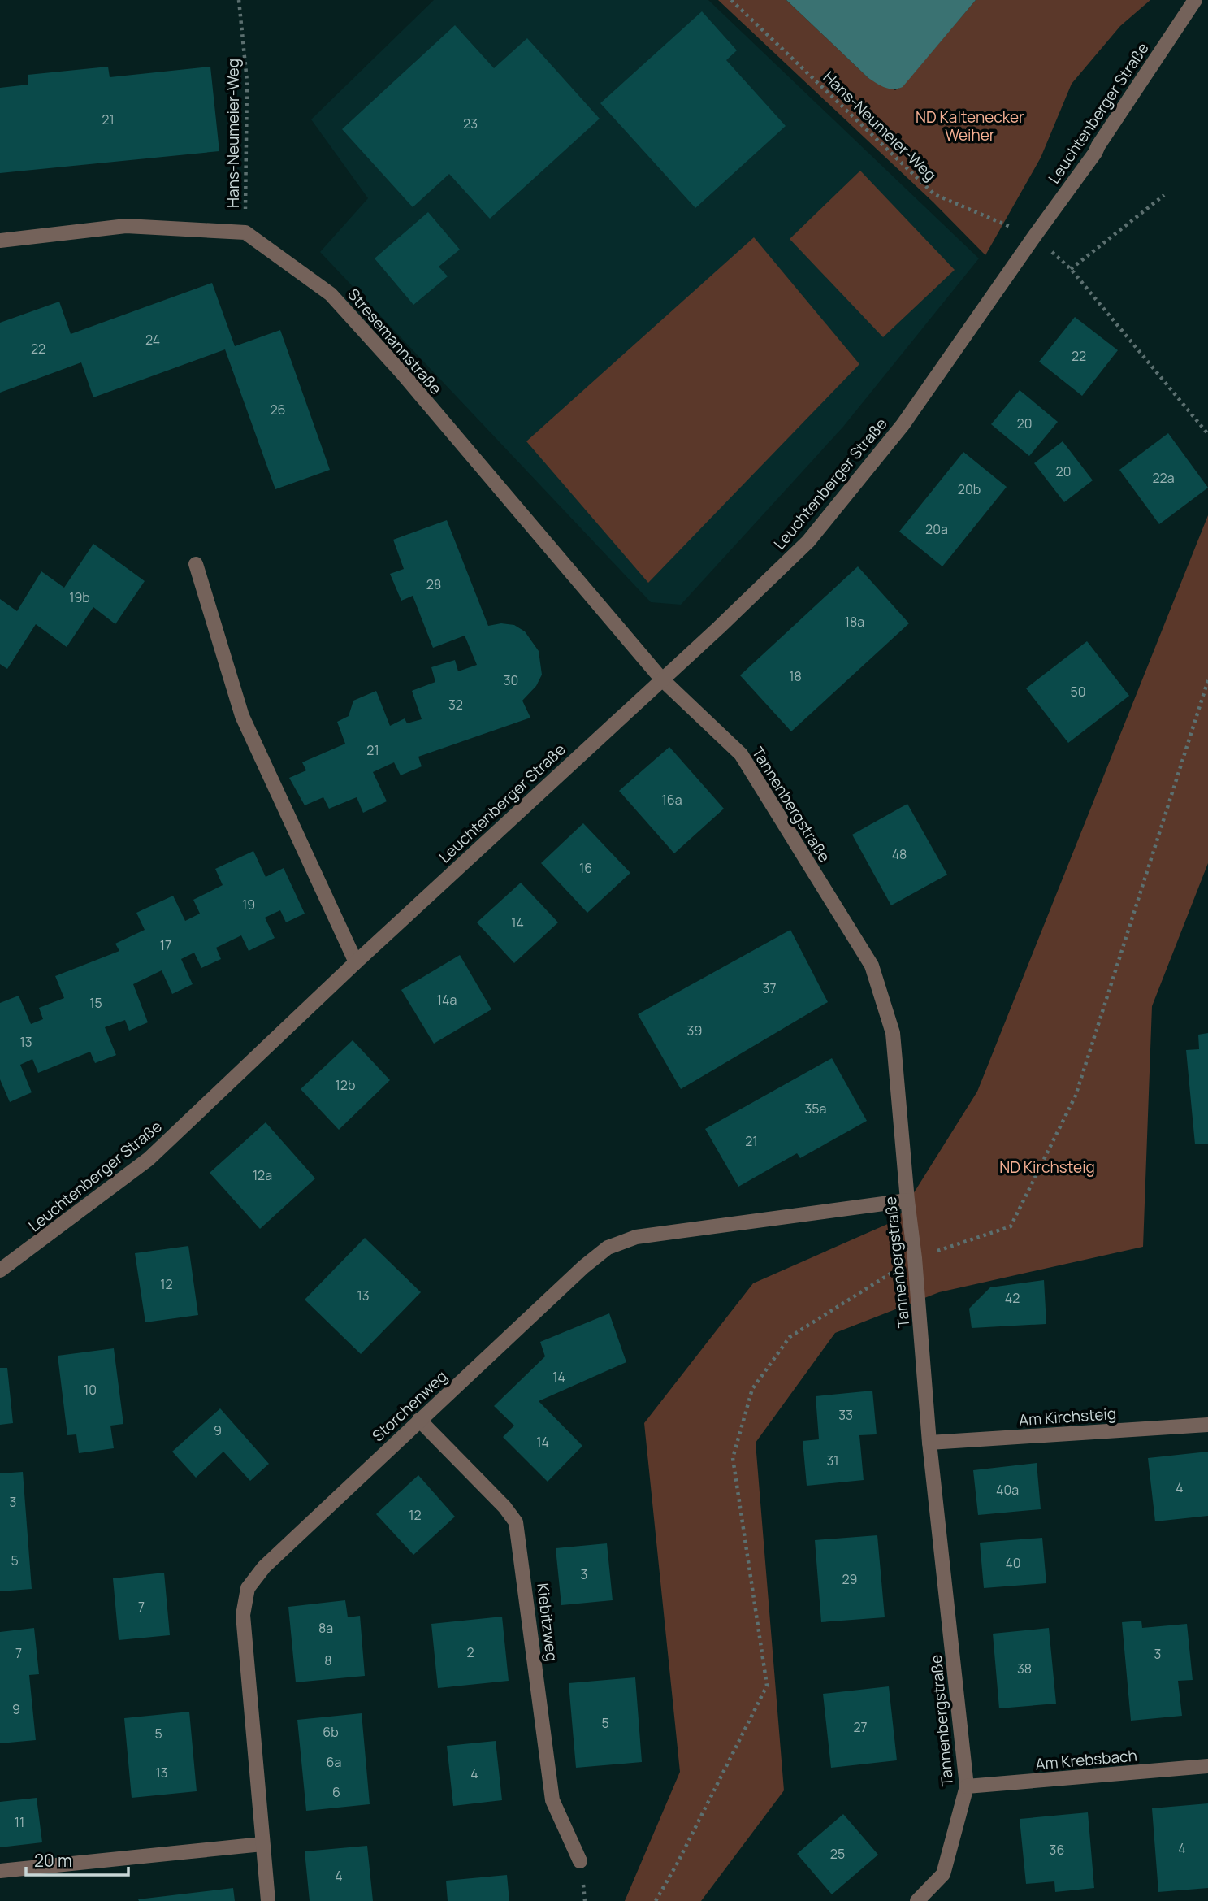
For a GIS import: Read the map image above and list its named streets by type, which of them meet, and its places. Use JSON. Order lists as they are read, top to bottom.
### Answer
{
  "streets": {
    "street": [
      "Leuchtenberger Straße",
      "Stresemannstraße",
      "Tannenbergstraße",
      "Storchenweg",
      "Am Kirchsteig",
      "Kiebitzweg",
      "Am Krebsbach"
    ],
    "path": ["Hans-Neumeier-Weg"]
  },
  "crossings": [
    ["Leuchtenberger Straße", "Hans-Neumeier-Weg"],
    ["Leuchtenberger Straße", "Stresemannstraße"],
    ["Leuchtenberger Straße", "Tannenbergstraße"],
    ["Hans-Neumeier-Weg", "Stresemannstraße"],
    ["Stresemannstraße", "Tannenbergstraße"],
    ["Tannenbergstraße", "Storchenweg"],
    ["Tannenbergstraße", "Am Kirchsteig"],
    ["Tannenbergstraße", "Am Krebsbach"],
    ["Storchenweg", "Kiebitzweg"]
  ],
  "parks": ["ND Kaltenecker Weiher", "ND Kirchsteig"],
  "house_numbers": [
    "21",
    "23",
    "24",
    "22",
    "22",
    "26",
    "20",
    "20",
    "22a",
    "20b",
    "20a",
    "28",
    "19b",
    "18a",
    "18",
    "30",
    "50",
    "32",
    "21",
    "16a",
    "48",
    "16",
    "19",
    "14",
    "17",
    "37",
    "14a",
    "15",
    "39",
    "13",
    "12b",
    "35a",
    "21",
    "12a",
    "12",
    "13",
    "42",
    "14",
    "10",
    "33",
    "9",
    "14",
    "31",
    "4",
    "40a",
    "3",
    "12",
    "5",
    "40",
    "3",
    "29",
    "7",
    "8a",
    "2",
    "7",
    "3",
    "8",
    "38",
    "9",
    "5",
    "27",
    "6b",
    "5",
    "6a",
    "13",
    "4",
    "6",
    "11",
    "4",
    "36",
    "25",
    "4"
  ],
  "scale_bar": "20 m"
}
